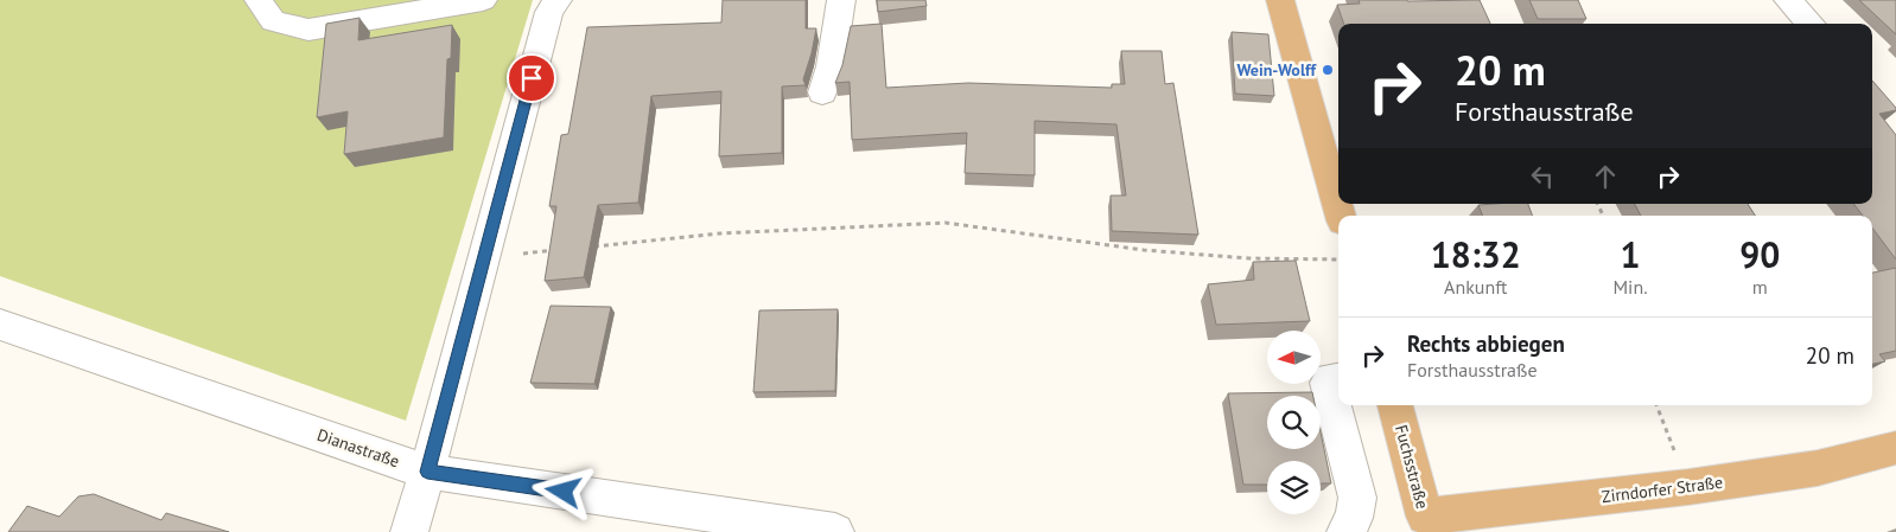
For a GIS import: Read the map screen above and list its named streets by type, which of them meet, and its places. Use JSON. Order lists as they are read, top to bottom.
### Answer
{
  "streets": {
    "main road": ["Fuchsstraße", "Zirndorfer Straße"],
    "street": ["Dianastraße"]
  },
  "crossings": [
    ["Fuchsstraße", "Zirndorfer Straße"]
  ],
  "places": ["Wein-Wolff"],
  "north": "left",
  "page": {
    "turn": ["20 m", "Forsthausstraße"],
    "eta": [
      "18:32",
      "Ankunft",
      "1",
      "Min.",
      "90",
      "m"
    ],
    "list": [
      {
        "name": "Rechts abbiegen",
        "note": "Forsthausstraße",
        "value": "20 m"
      }
    ]
  }
}
